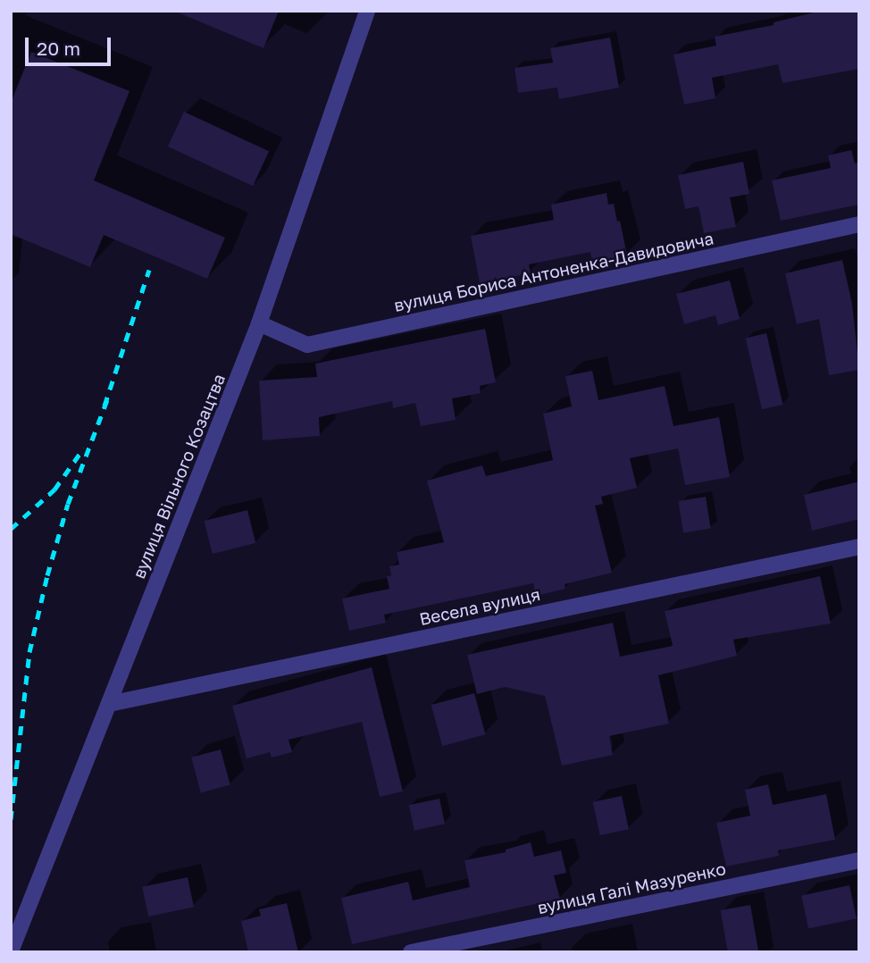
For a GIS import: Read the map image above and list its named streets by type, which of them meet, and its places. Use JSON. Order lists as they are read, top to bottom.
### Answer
{
  "streets": {
    "street": [
      "вулиця Бориса Антоненка-Давидовича",
      "вулиця Вільного Козацтва",
      "Весела вулиця",
      "вулиця Галі Мазуренко"
    ]
  },
  "crossings": [
    ["вулиця Бориса Антоненка-Давидовича", "вулиця Вільного Козацтва"],
    ["вулиця Вільного Козацтва", "Весела вулиця"]
  ],
  "scale_bar": "20 m"
}
